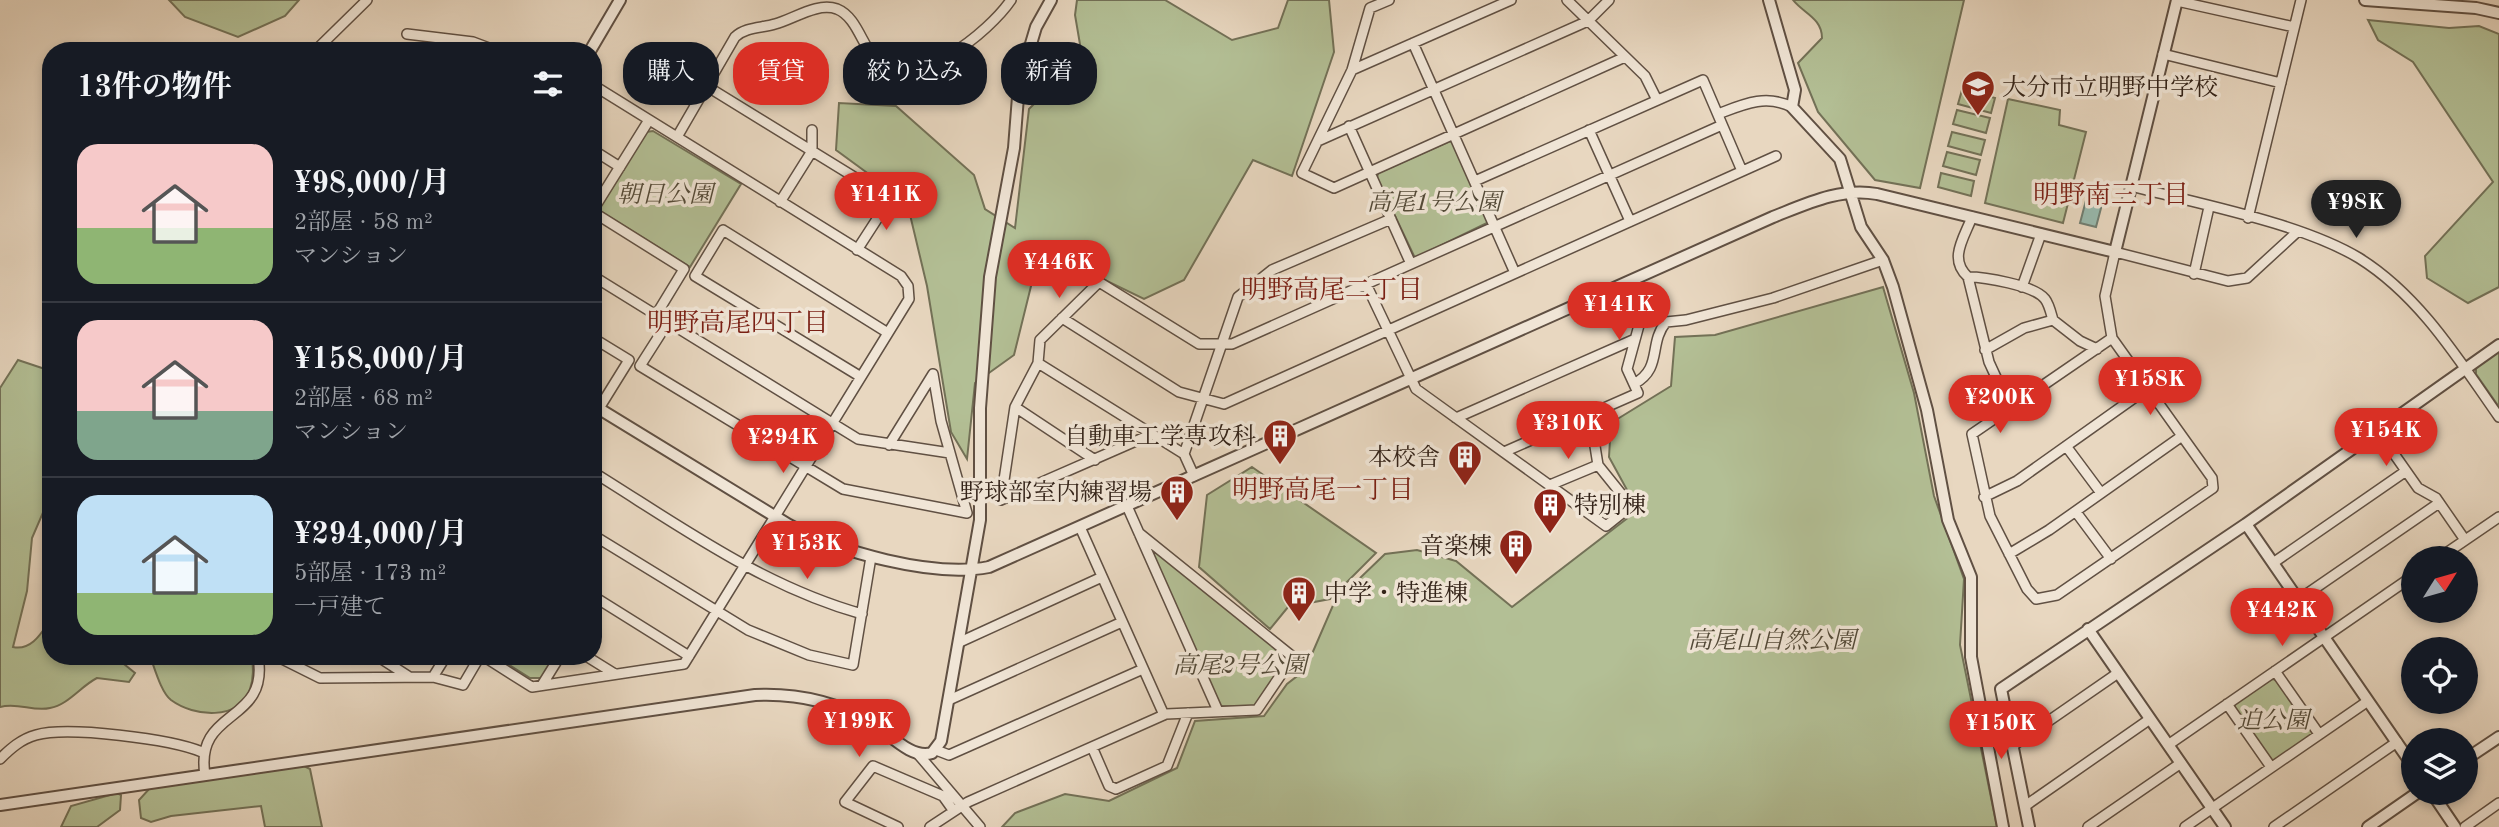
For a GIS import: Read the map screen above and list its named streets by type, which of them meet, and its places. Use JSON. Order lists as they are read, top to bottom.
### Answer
{
  "districts": [
    "明野南三丁目",
    "明野高尾二丁目",
    "明野高尾四丁目",
    "明野高尾一丁目"
  ],
  "parks": [
    "朝日公園",
    "高尾1号公園",
    "高尾山自然公園",
    "高尾2号公園",
    "迫公園"
  ],
  "places": {
    "school or university": ["大分市立明野中学校"],
    "building": [
      "自動車工学専攻科",
      "本校舎",
      "野球部室内練習場",
      "特別棟",
      "音楽棟",
      "中学・特進棟"
    ]
  },
  "north": "top right",
  "page": {
    "chip": [
      "購入",
      "賃貸",
      "絞り込み",
      "新着"
    ],
    "heading": "13件の物件",
    "list": [
      {
        "name": "¥98,000/月",
        "note": "2部屋 · 58 m² · マンション"
      },
      {
        "name": "¥158,000/月",
        "note": "2部屋 · 68 m² · マンション"
      },
      {
        "name": "¥294,000/月",
        "note": "5部屋 · 173 m² · 一戸建て"
      }
    ],
    "price": [
      "¥141K",
      "¥98K",
      "¥446K",
      "¥141K",
      "¥158K",
      "¥200K",
      "¥310K",
      "¥154K",
      "¥294K",
      "¥153K",
      "¥442K",
      "¥199K",
      "¥150K"
    ]
  }
}
